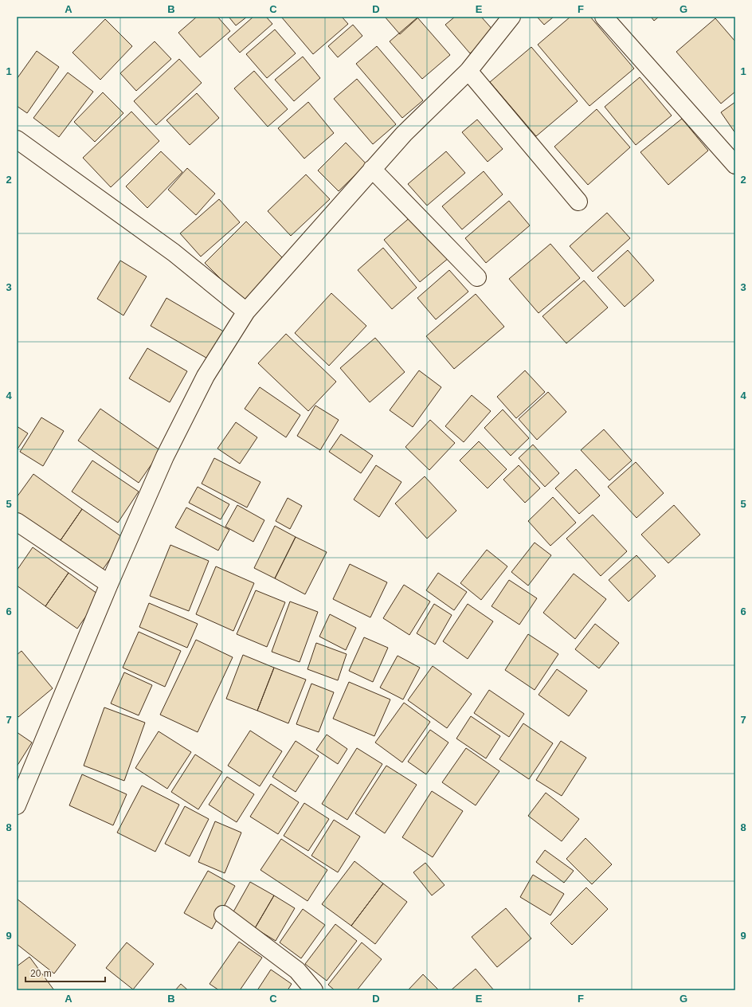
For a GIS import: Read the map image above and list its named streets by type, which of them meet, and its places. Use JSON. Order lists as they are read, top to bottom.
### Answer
{
  "scale_bar": "20 m",
  "grid": {
    "columns": [
      "A",
      "B",
      "C",
      "D",
      "E",
      "F",
      "G"
    ],
    "rows": [
      "1",
      "2",
      "3",
      "4",
      "5",
      "6",
      "7",
      "8",
      "9"
    ]
  }
}
